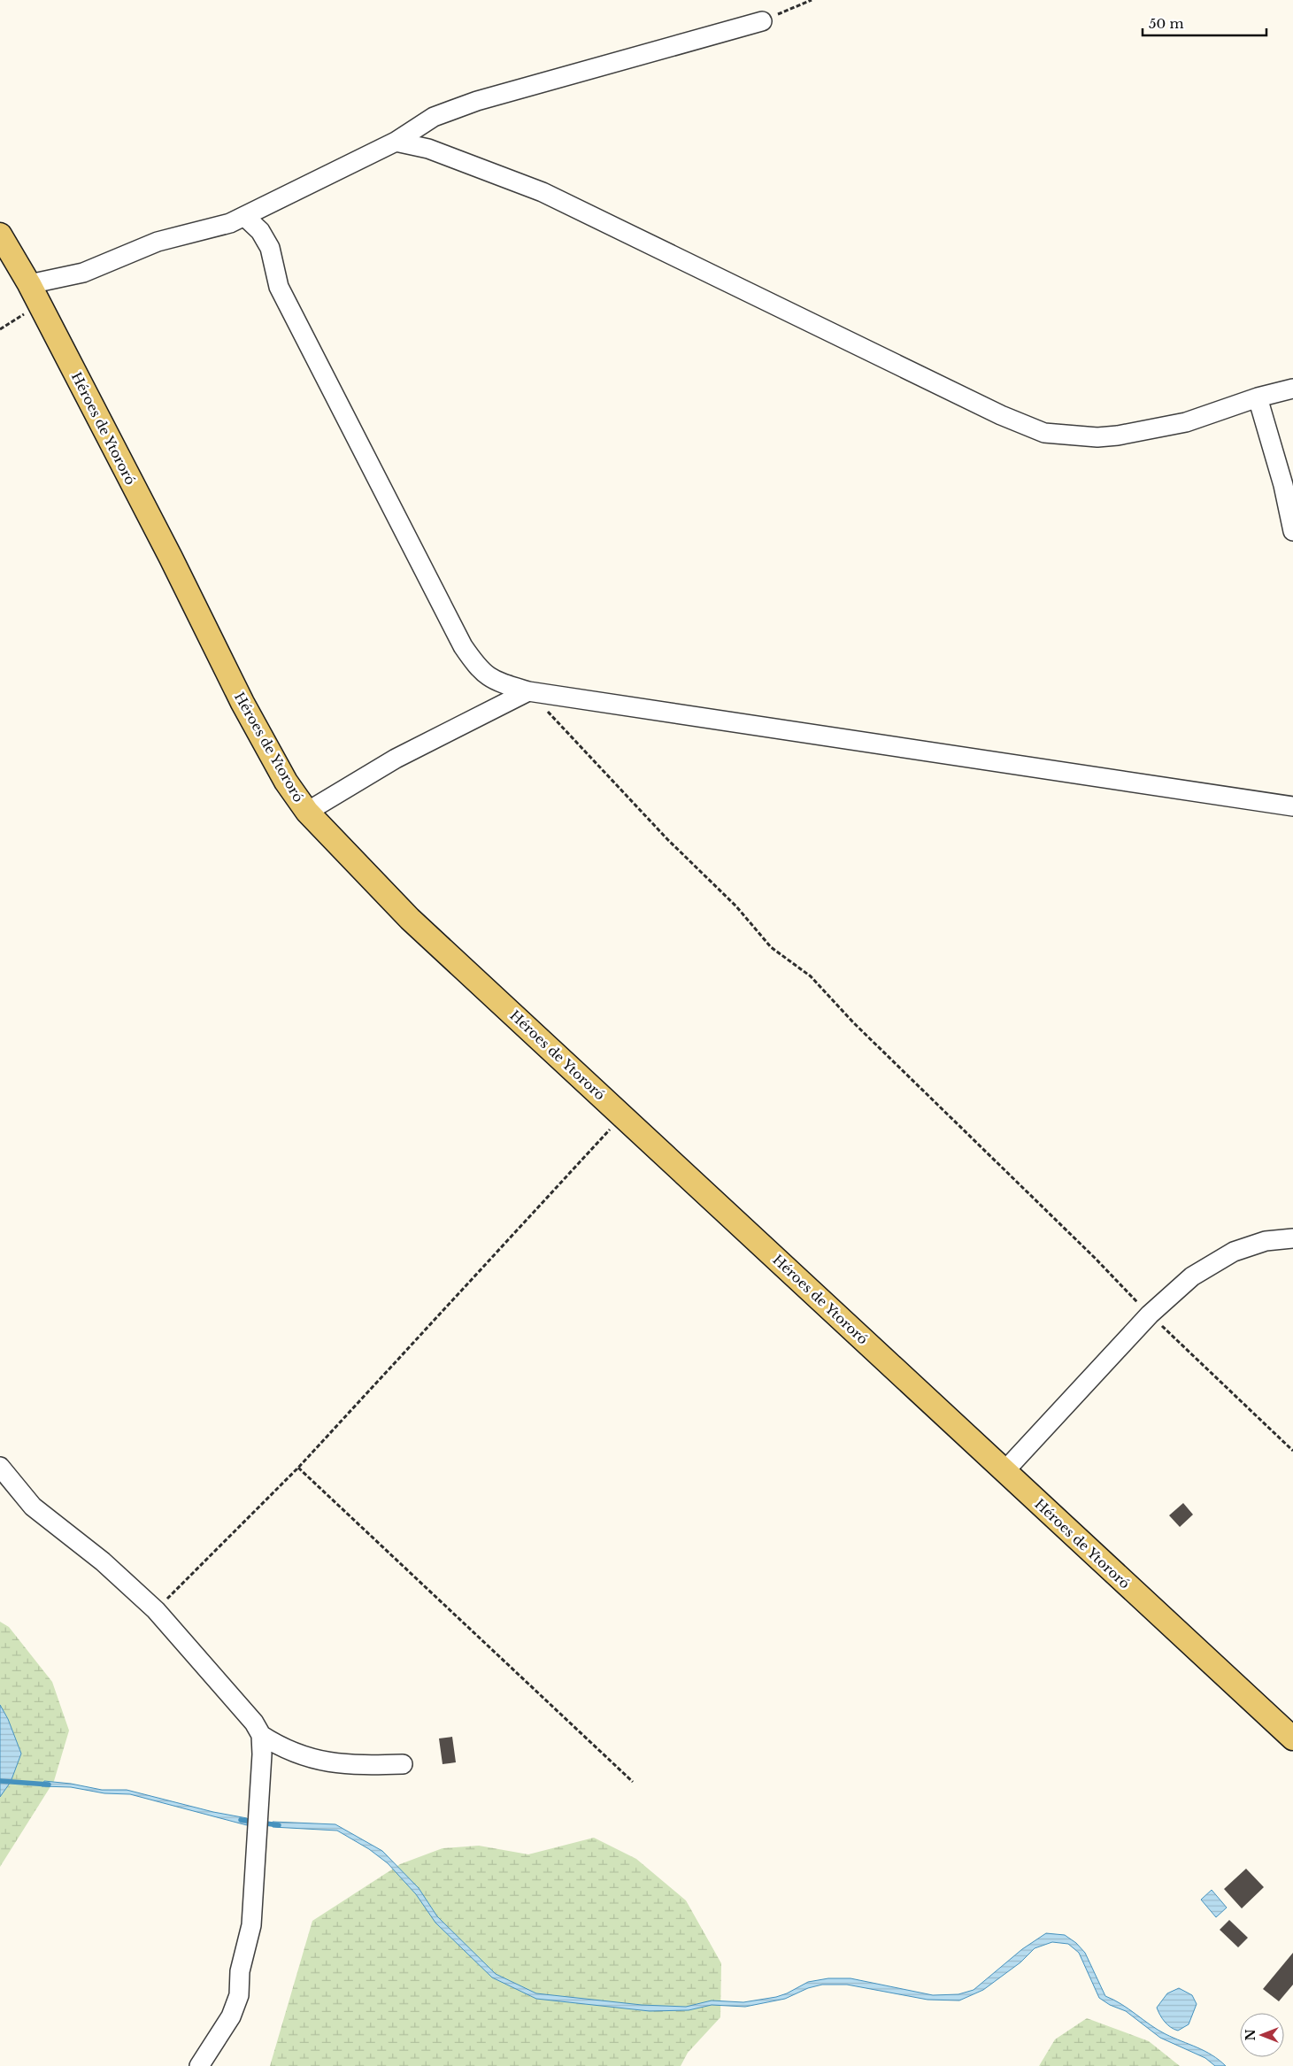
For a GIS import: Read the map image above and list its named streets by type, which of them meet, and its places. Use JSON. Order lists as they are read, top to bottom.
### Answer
{
  "streets": {
    "main road": ["Héroes de Ytororó"]
  },
  "scale_bar": "50 m",
  "north": "left"
}
